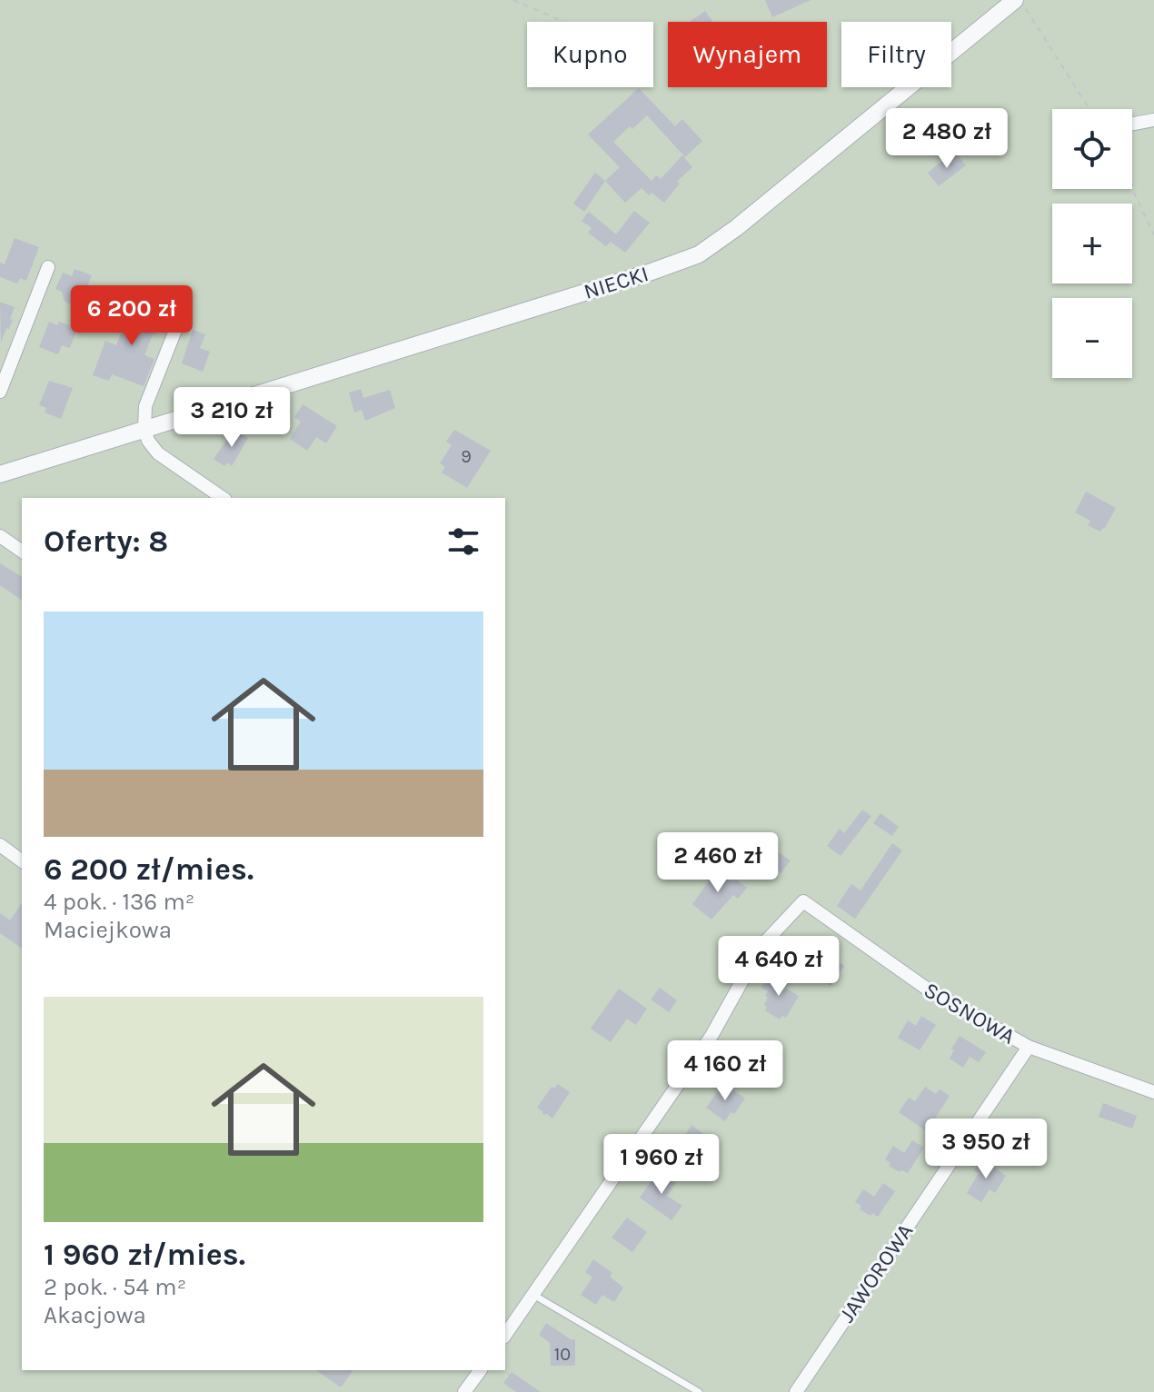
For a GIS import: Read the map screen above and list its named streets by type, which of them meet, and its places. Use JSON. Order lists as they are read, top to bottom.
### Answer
{
  "streets": {
    "street": ["NIECKI", "SOSNOWA", "JAWOROWA"]
  },
  "crossings": [
    ["SOSNOWA", "JAWOROWA"]
  ],
  "house_numbers": ["9", "10"],
  "page": {
    "chip": ["Kupno", "Wynajem", "Filtry"],
    "price": [
      "2 480 zł",
      "6 200 zł",
      "3 210 zł",
      "2 460 zł",
      "4 640 zł",
      "4 160 zł",
      "3 950 zł",
      "1 960 zł"
    ],
    "map_buttons": ["+", "−"],
    "heading": "Oferty: 8",
    "list": [
      {
        "name": "6 200 zł/mies.",
        "note": "4 pok. · 136 m² · Maciejkowa"
      },
      {
        "name": "1 960 zł/mies.",
        "note": "2 pok. · 54 m² · Akacjowa"
      }
    ]
  }
}
